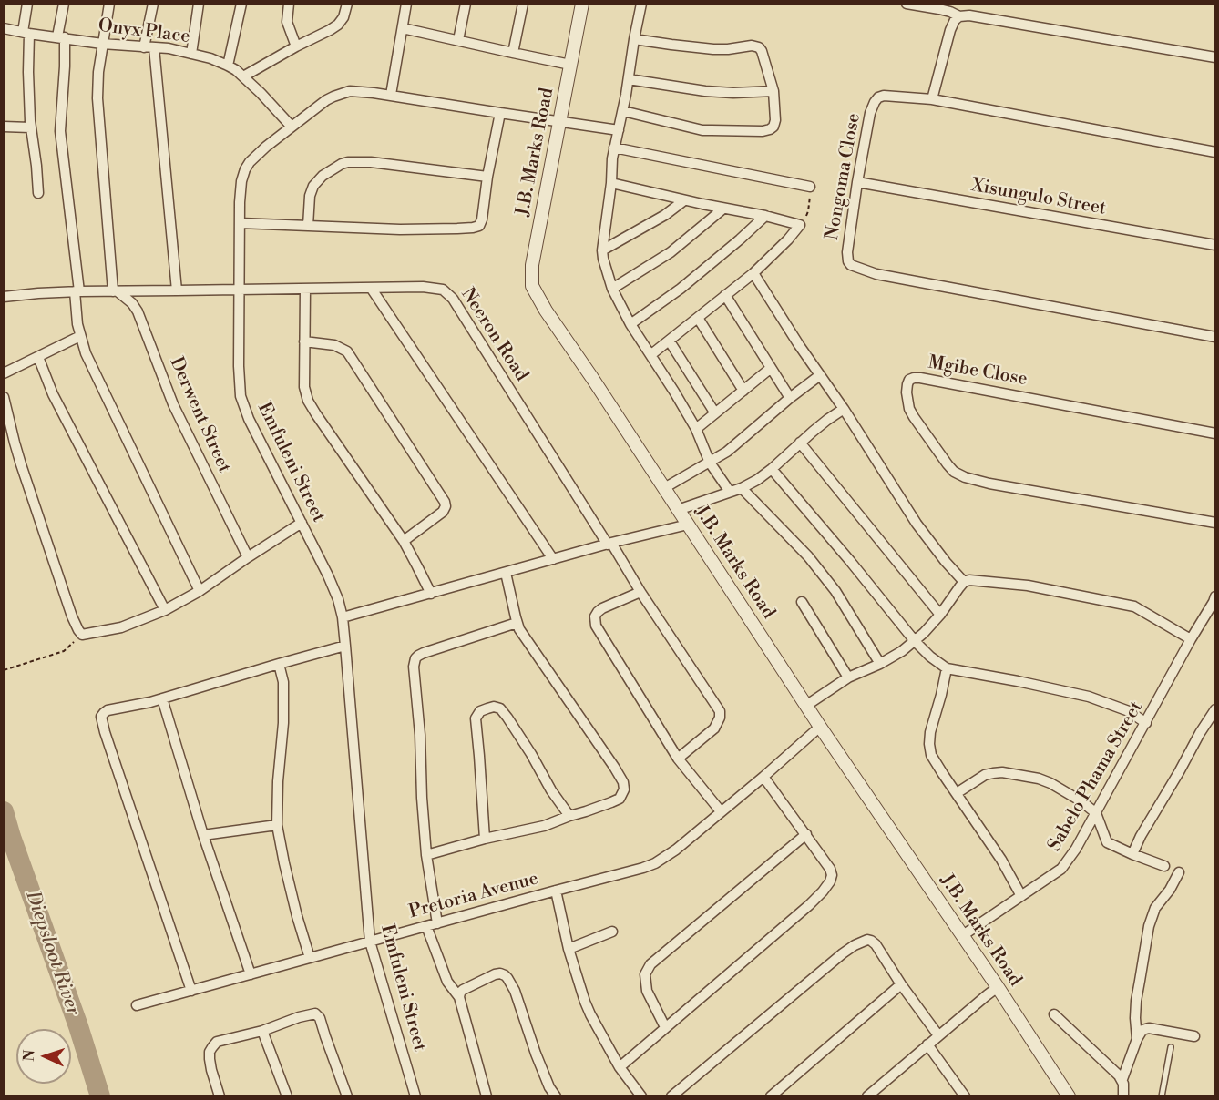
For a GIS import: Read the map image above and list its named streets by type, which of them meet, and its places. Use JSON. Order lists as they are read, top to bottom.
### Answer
{
  "streets": {
    "street": [
      "Onyx Place",
      "J.B. Marks Road",
      "Nongoma Close",
      "Xisungulo Street",
      "Neeron Road",
      "Mgibe Close",
      "Derwent Street",
      "Emfuleni Street",
      "Sabelo Phama Street",
      "Pretoria Avenue"
    ]
  },
  "crossings": [
    ["Onyx Place", "Emfuleni Street"],
    ["J.B. Marks Road", "Emfuleni Street"],
    ["J.B. Marks Road", "Sabelo Phama Street"],
    ["J.B. Marks Road", "Pretoria Avenue"],
    ["Nongoma Close", "Xisungulo Street"],
    ["Neeron Road", "Derwent Street"],
    ["Neeron Road", "Emfuleni Street"],
    ["Emfuleni Street", "Pretoria Avenue"]
  ],
  "water": ["Diepsloot River"],
  "north": "left"
}
